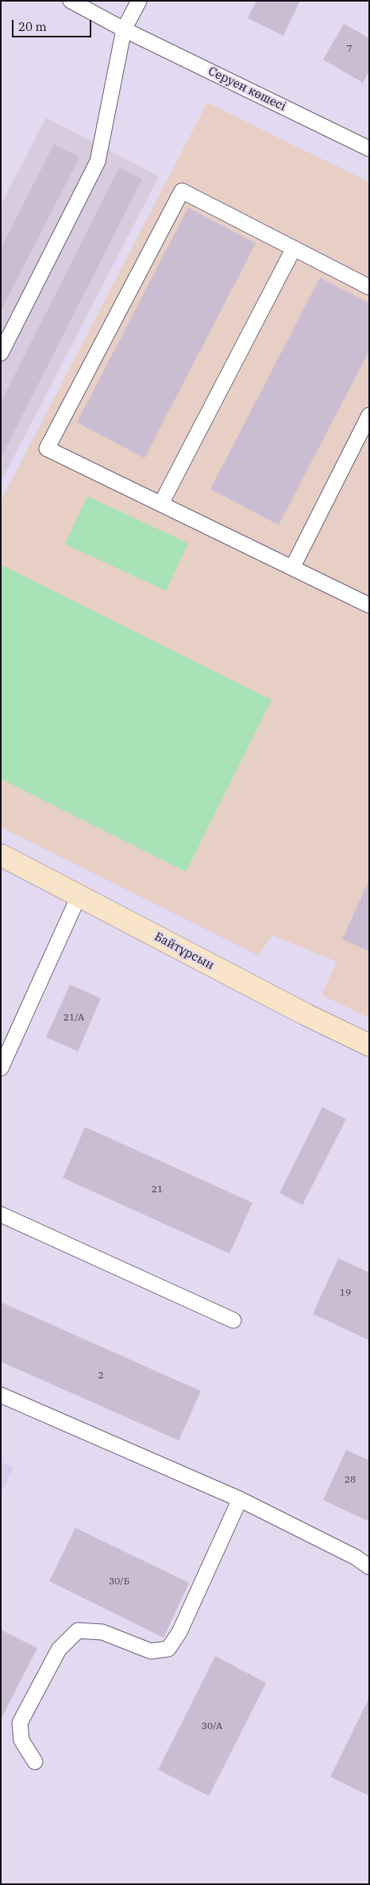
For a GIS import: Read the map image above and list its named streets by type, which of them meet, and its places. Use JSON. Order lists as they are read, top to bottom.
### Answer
{
  "streets": {
    "street": ["Байтұрсын"],
    "lane": ["Серуен көшесі"]
  },
  "house_numbers": [
    "7",
    "21/А",
    "21",
    "19",
    "2",
    "28",
    "30/Б",
    "30/А"
  ],
  "scale_bar": "20 m"
}
